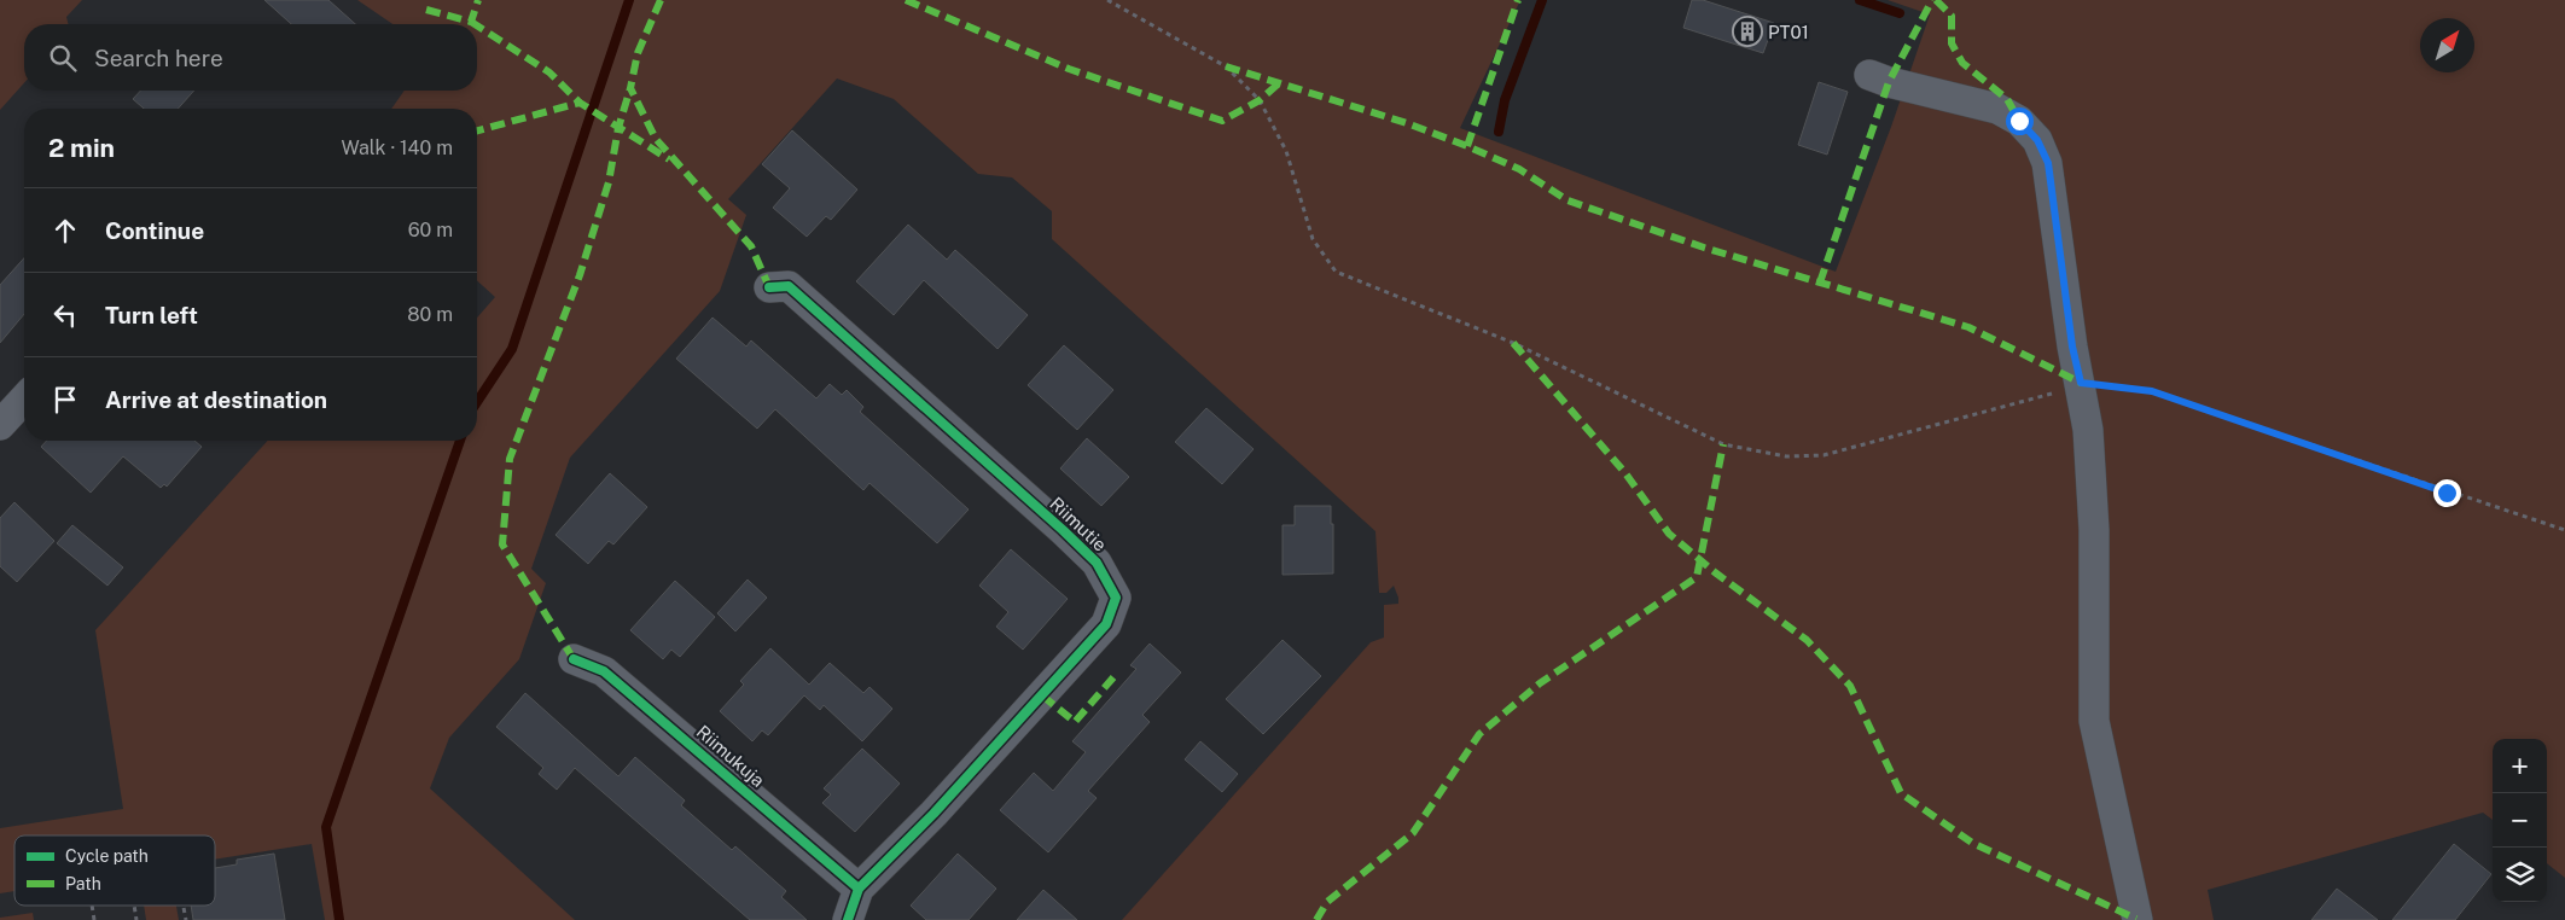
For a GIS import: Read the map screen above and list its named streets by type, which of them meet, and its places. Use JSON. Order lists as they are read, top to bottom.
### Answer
{
  "streets": {
    "street": ["Riimutie", "Riimukuja"]
  },
  "crossings": [
    ["Riimutie", "Riimukuja"]
  ],
  "places": {
    "building": ["PT01"]
  },
  "legend": ["Cycle path", "Path"],
  "north": "top right",
  "page": {
    "search": "Search here",
    "heading": ["2 min", "Walk · 140 m"],
    "list": [
      ["Continue", "60 m"],
      ["Turn left", "80 m"],
      "Arrive at destination"
    ],
    "map_buttons": ["+", "−"]
  }
}
